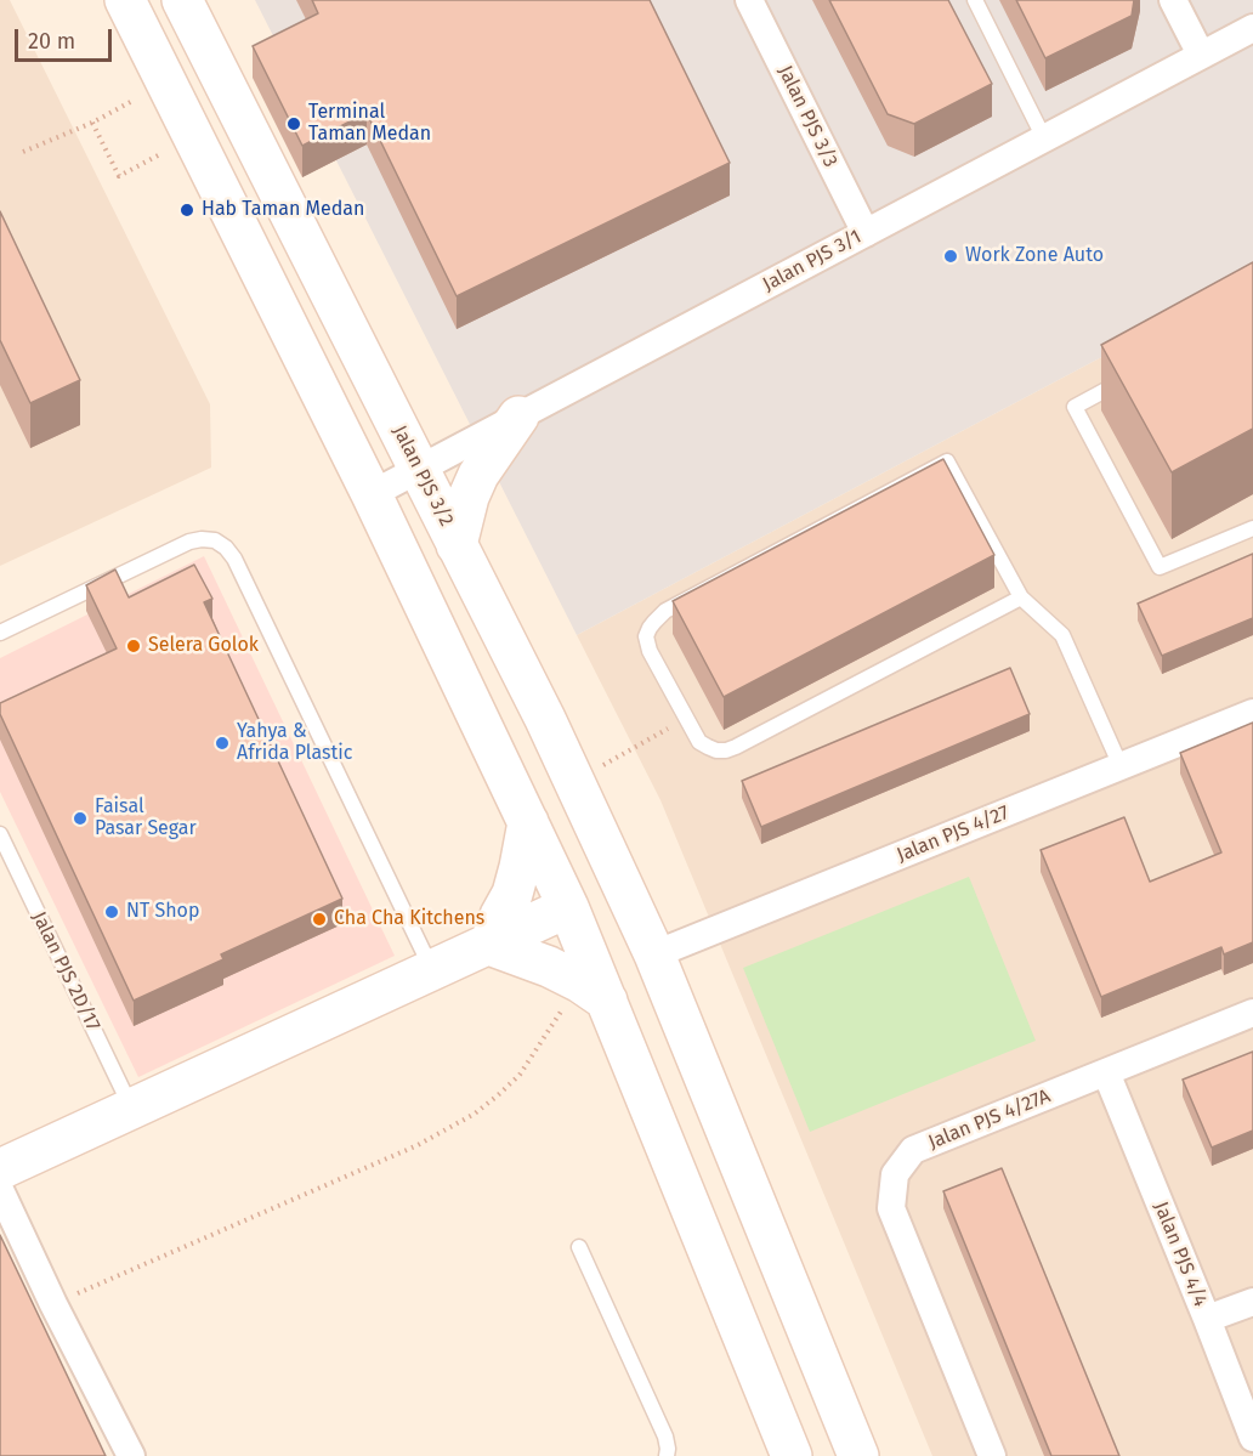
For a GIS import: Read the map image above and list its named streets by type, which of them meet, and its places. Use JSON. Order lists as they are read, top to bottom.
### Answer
{
  "streets": {
    "main road": ["Jalan PJS 3/2"],
    "street": [
      "Jalan PJS 3/3",
      "Jalan PJS 3/1",
      "Jalan PJS 4/27",
      "Jalan PJS 4/27A",
      "Jalan PJS 4/4"
    ],
    "lane": ["Jalan PJS 2D/17"]
  },
  "crossings": [
    ["Jalan PJS 3/3", "Jalan PJS 3/1"],
    ["Jalan PJS 3/1", "Jalan PJS 3/2"],
    ["Jalan PJS 3/2", "Jalan PJS 4/27"],
    ["Jalan PJS 4/27A", "Jalan PJS 4/4"]
  ],
  "places": [
    "Terminal Taman Medan",
    "Hab Taman Medan",
    "Work Zone Auto",
    "Selera Golok",
    "Yahya & Afrida Plastic",
    "Faisal Pasar Segar",
    "NT Shop",
    "Cha Cha Kitchens"
  ],
  "scale_bar": "20 m"
}
